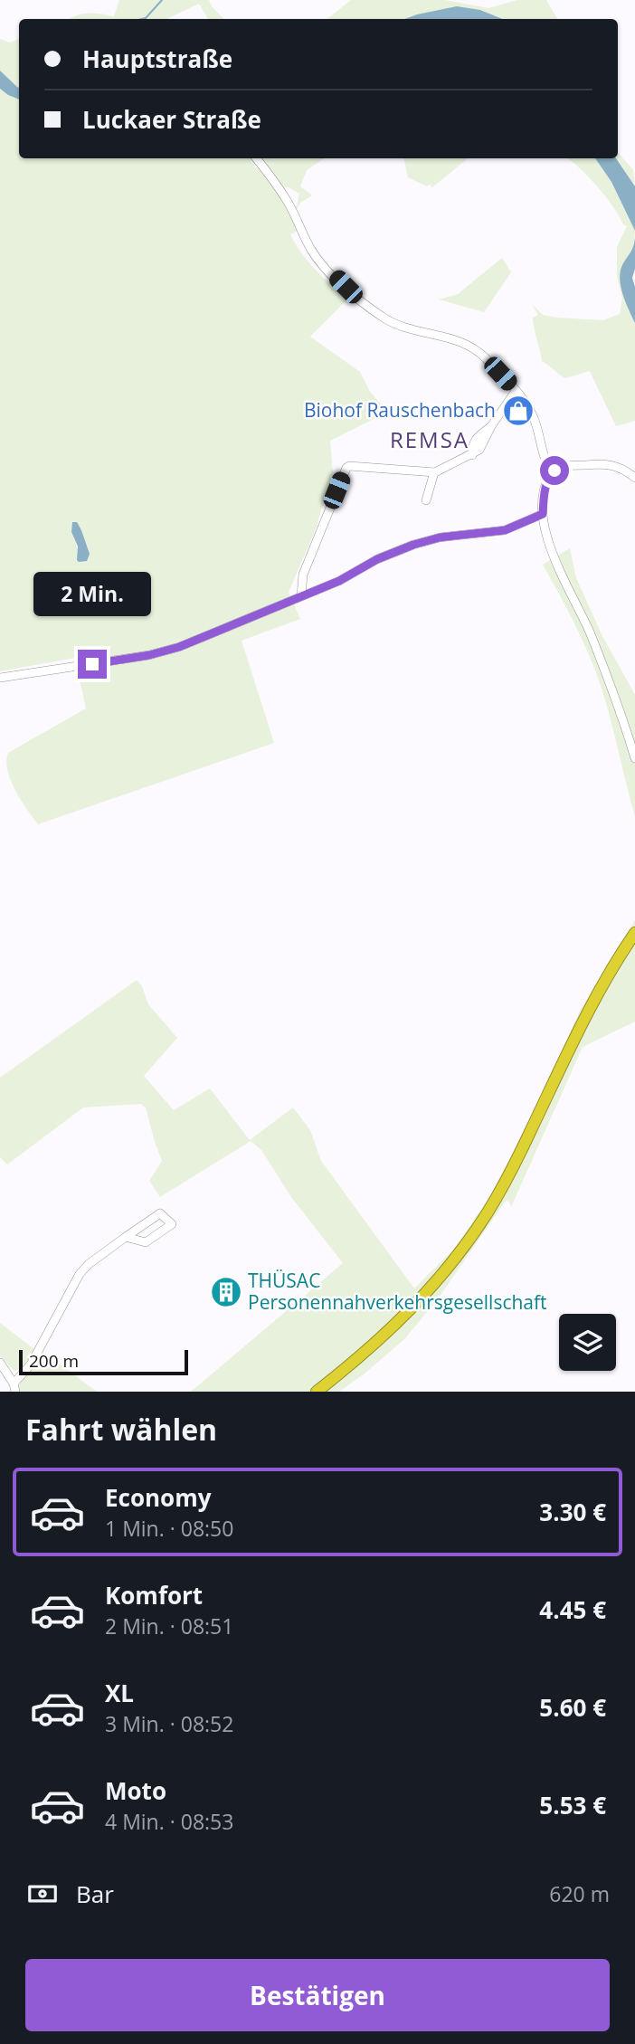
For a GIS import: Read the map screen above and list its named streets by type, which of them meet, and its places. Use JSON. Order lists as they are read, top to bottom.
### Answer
{
  "districts": ["REMSA"],
  "places": {
    "shop": ["Biohof Rauschenbach"],
    "building": ["THÜSAC Personennahverkehrsgesellschaft"]
  },
  "scale_bar": "200 m",
  "page": {
    "banner": ["Hauptstraße", "Luckaer Straße"],
    "bubble": "2 Min.",
    "scale": "200 m",
    "heading": "Fahrt wählen",
    "list": [
      {
        "name": "Economy",
        "note": "1 Min. · 08:50",
        "value": "3.30 €"
      },
      {
        "name": "Komfort",
        "note": "2 Min. · 08:51",
        "value": "4.45 €"
      },
      {
        "name": "XL",
        "note": "3 Min. · 08:52",
        "value": "5.60 €"
      },
      {
        "name": "Moto",
        "note": "4 Min. · 08:53",
        "value": "5.53 €"
      }
    ],
    "pay": ["Bar", "620 m"],
    "buttons": "Bestätigen"
  }
}
